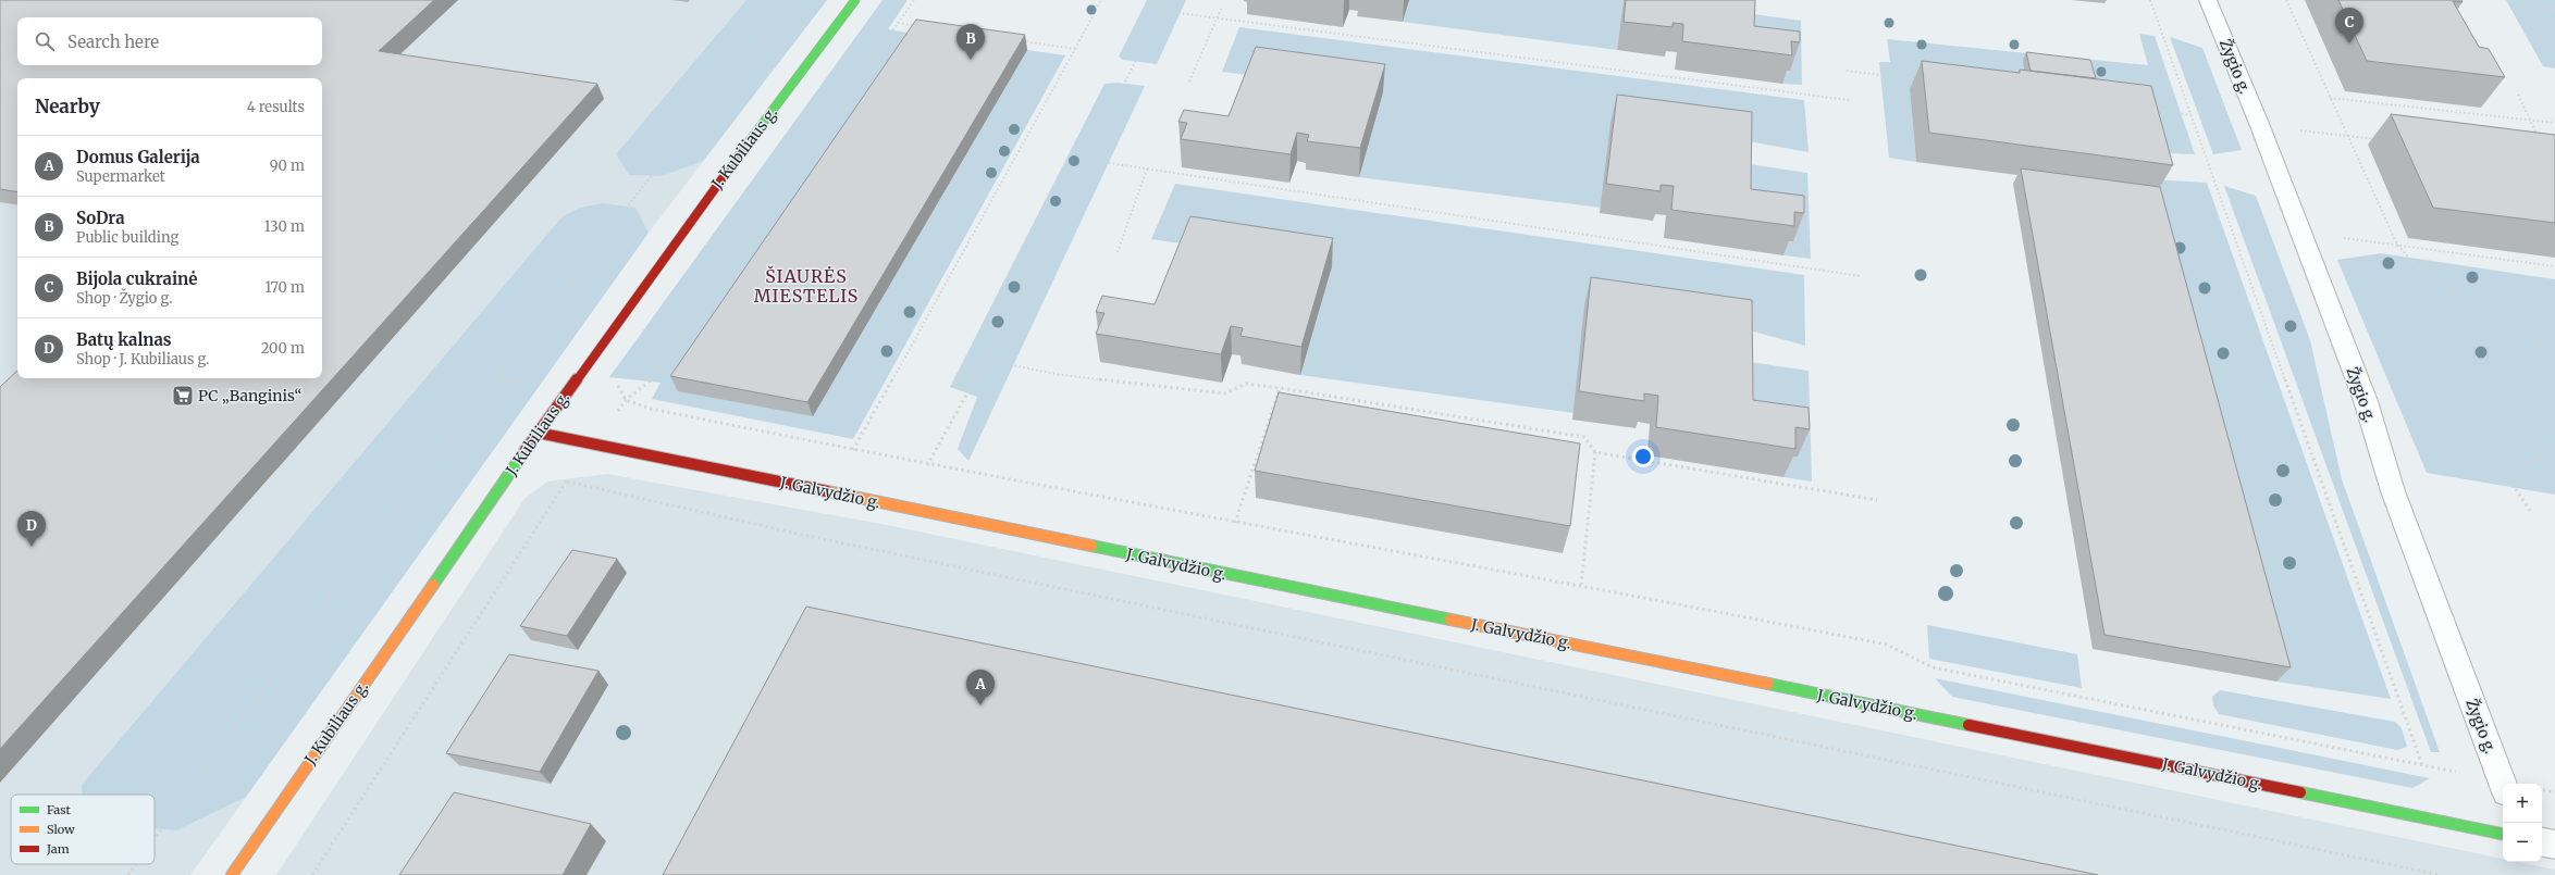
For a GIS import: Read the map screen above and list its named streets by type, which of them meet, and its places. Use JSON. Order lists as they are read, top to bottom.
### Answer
{
  "streets": {
    "street": ["Žygio g.", "J. Kubiliaus g.", "J. Galvydžio g."]
  },
  "crossings": [
    ["J. Kubiliaus g.", "J. Galvydžio g."]
  ],
  "districts": ["ŠIAURĖS MIESTELIS"],
  "places": {
    "supermarket": ["PC „Banginis“"]
  },
  "legend": ["Fast", "Slow", "Jam"],
  "page": {
    "pins": [
      "C",
      "B",
      "D",
      "A"
    ],
    "search": "Search here",
    "heading": ["Nearby", "4 results"],
    "list": [
      {
        "mark": "A",
        "name": "Domus Galerija",
        "note": "Supermarket",
        "value": "90 m"
      },
      {
        "mark": "B",
        "name": "SoDra",
        "note": "Public building",
        "value": "130 m"
      },
      {
        "mark": "C",
        "name": "Bijola cukrainė",
        "note": "Shop · Žygio g.",
        "value": "170 m"
      },
      {
        "mark": "D",
        "name": "Batų kalnas",
        "note": "Shop · J. Kubiliaus g.",
        "value": "200 m"
      }
    ],
    "map_buttons": ["+", "−"]
  }
}
